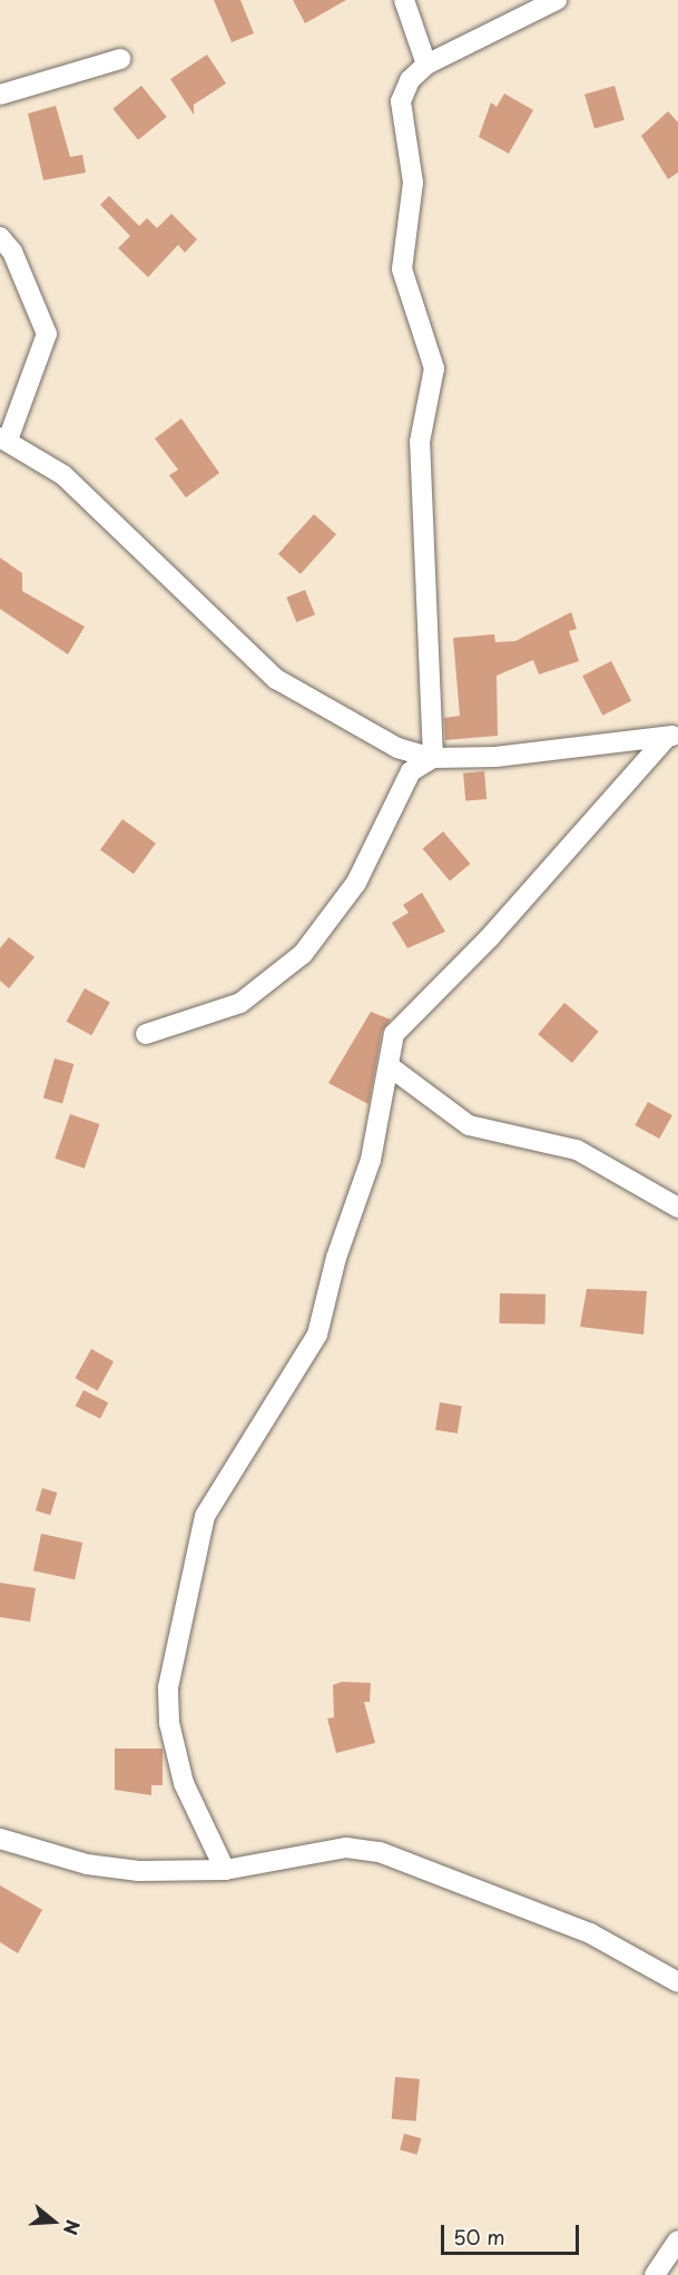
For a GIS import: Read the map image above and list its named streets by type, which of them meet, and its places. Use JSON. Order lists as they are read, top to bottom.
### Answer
{
  "scale_bar": "50 m",
  "north": "right"
}
